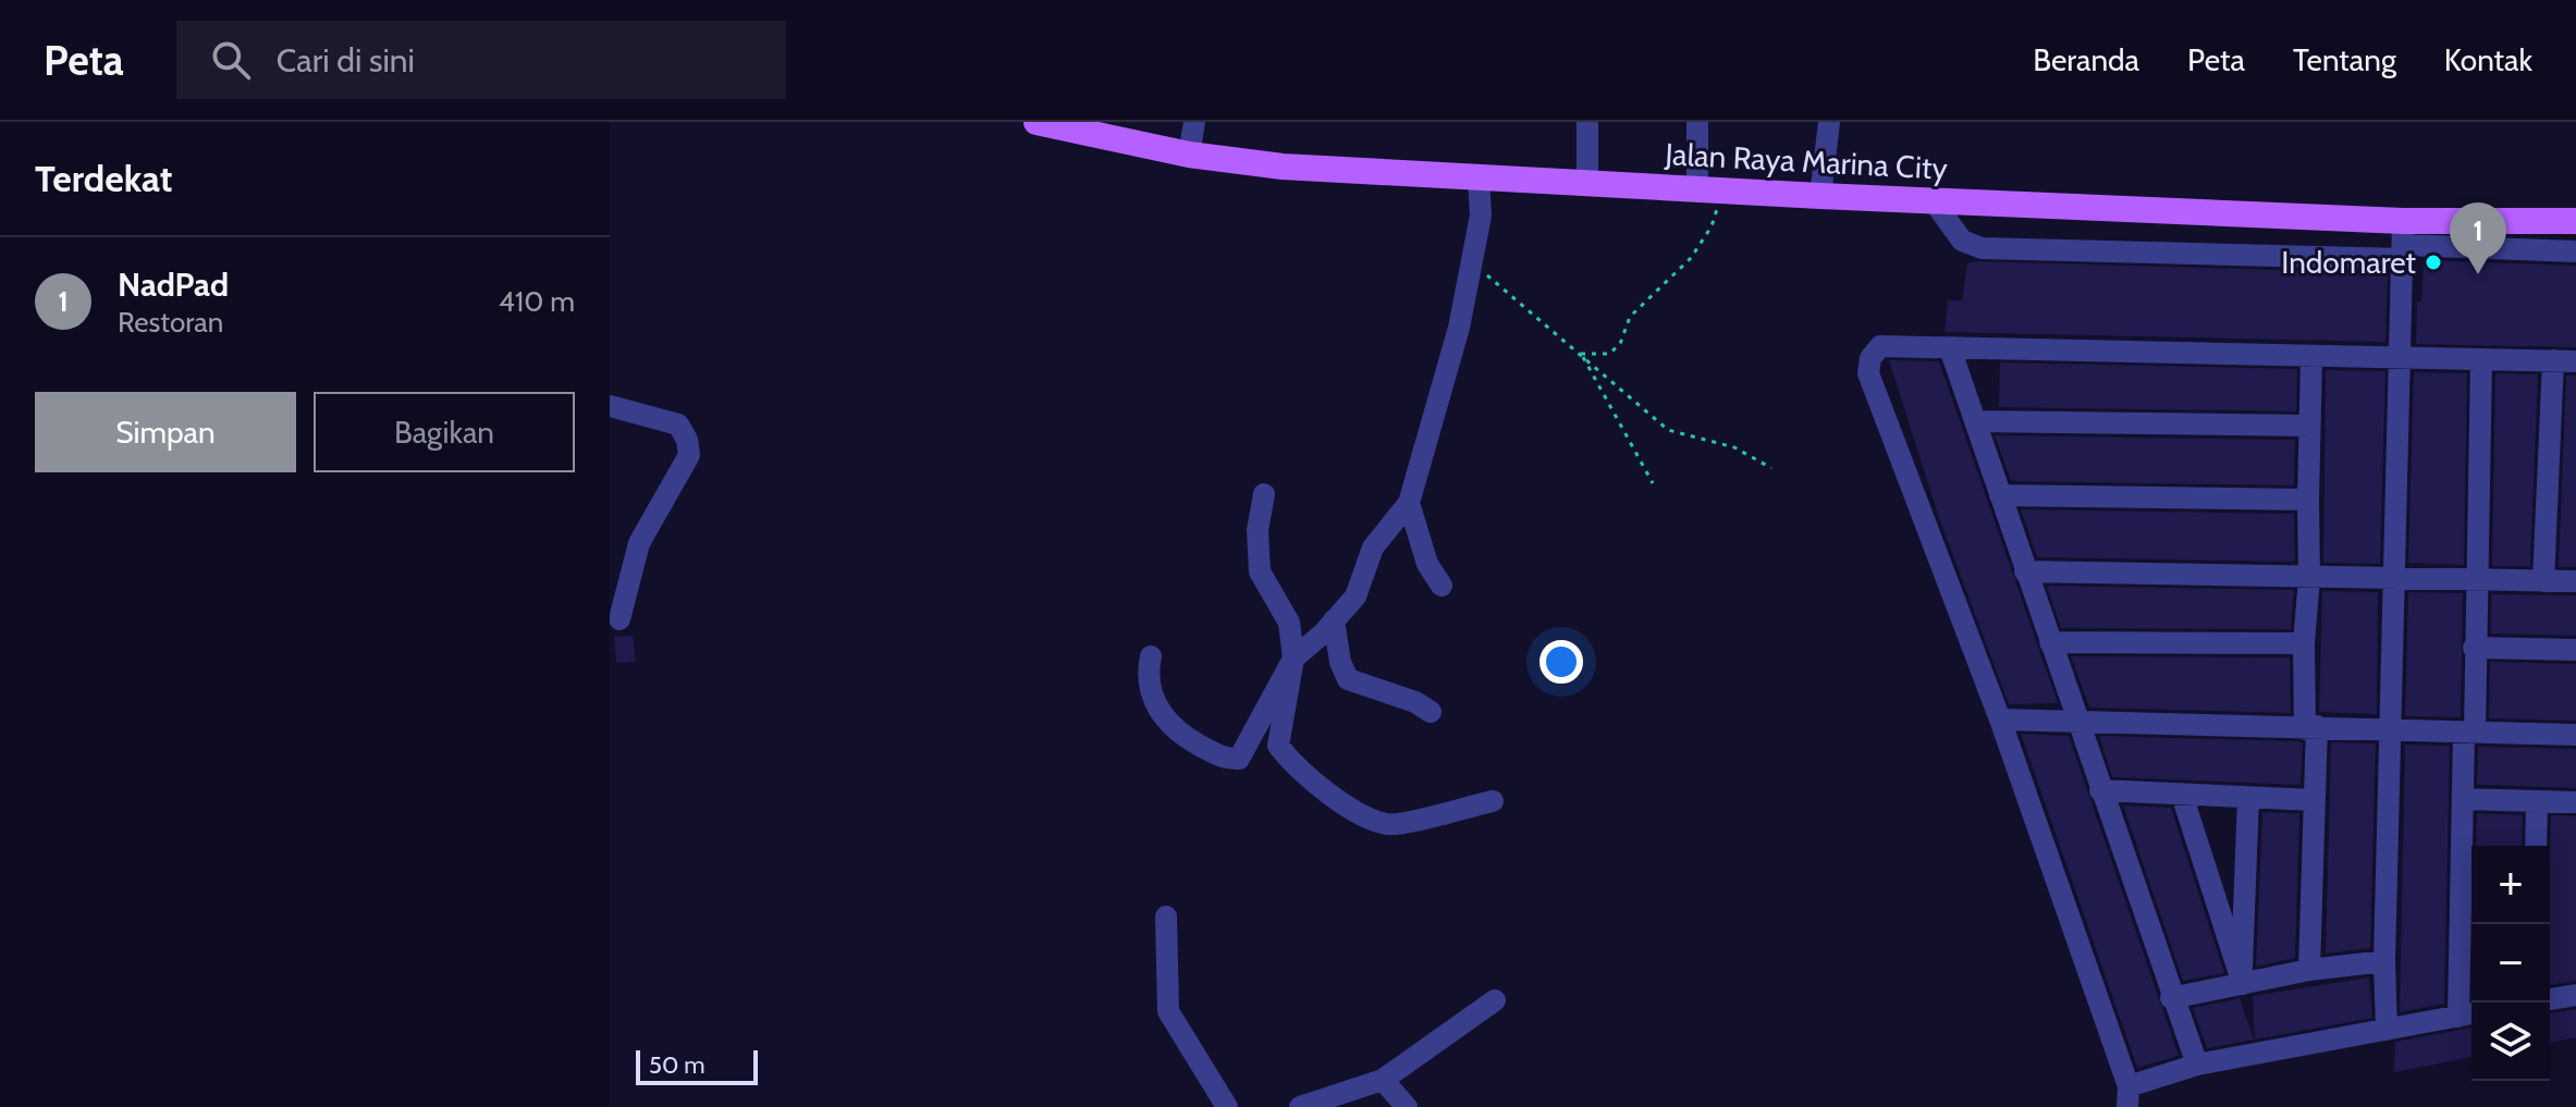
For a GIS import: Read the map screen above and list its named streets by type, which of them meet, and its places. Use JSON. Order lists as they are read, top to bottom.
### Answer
{
  "streets": {
    "main road": ["Jalan Raya Marina City"]
  },
  "places": ["Indomaret"],
  "scale_bar": "50 m",
  "page": {
    "header": "Peta",
    "search": "Cari di sini",
    "nav": [
      "Beranda",
      "Peta",
      "Tentang",
      "Kontak"
    ],
    "heading": "Terdekat",
    "pins": "1",
    "list": [
      {
        "mark": "1",
        "name": "NadPad",
        "note": "Restoran",
        "value": "410 m"
      }
    ],
    "buttons": ["Simpan", "Bagikan"],
    "map_buttons": ["+", "−"],
    "scale": "50 m"
  }
}
